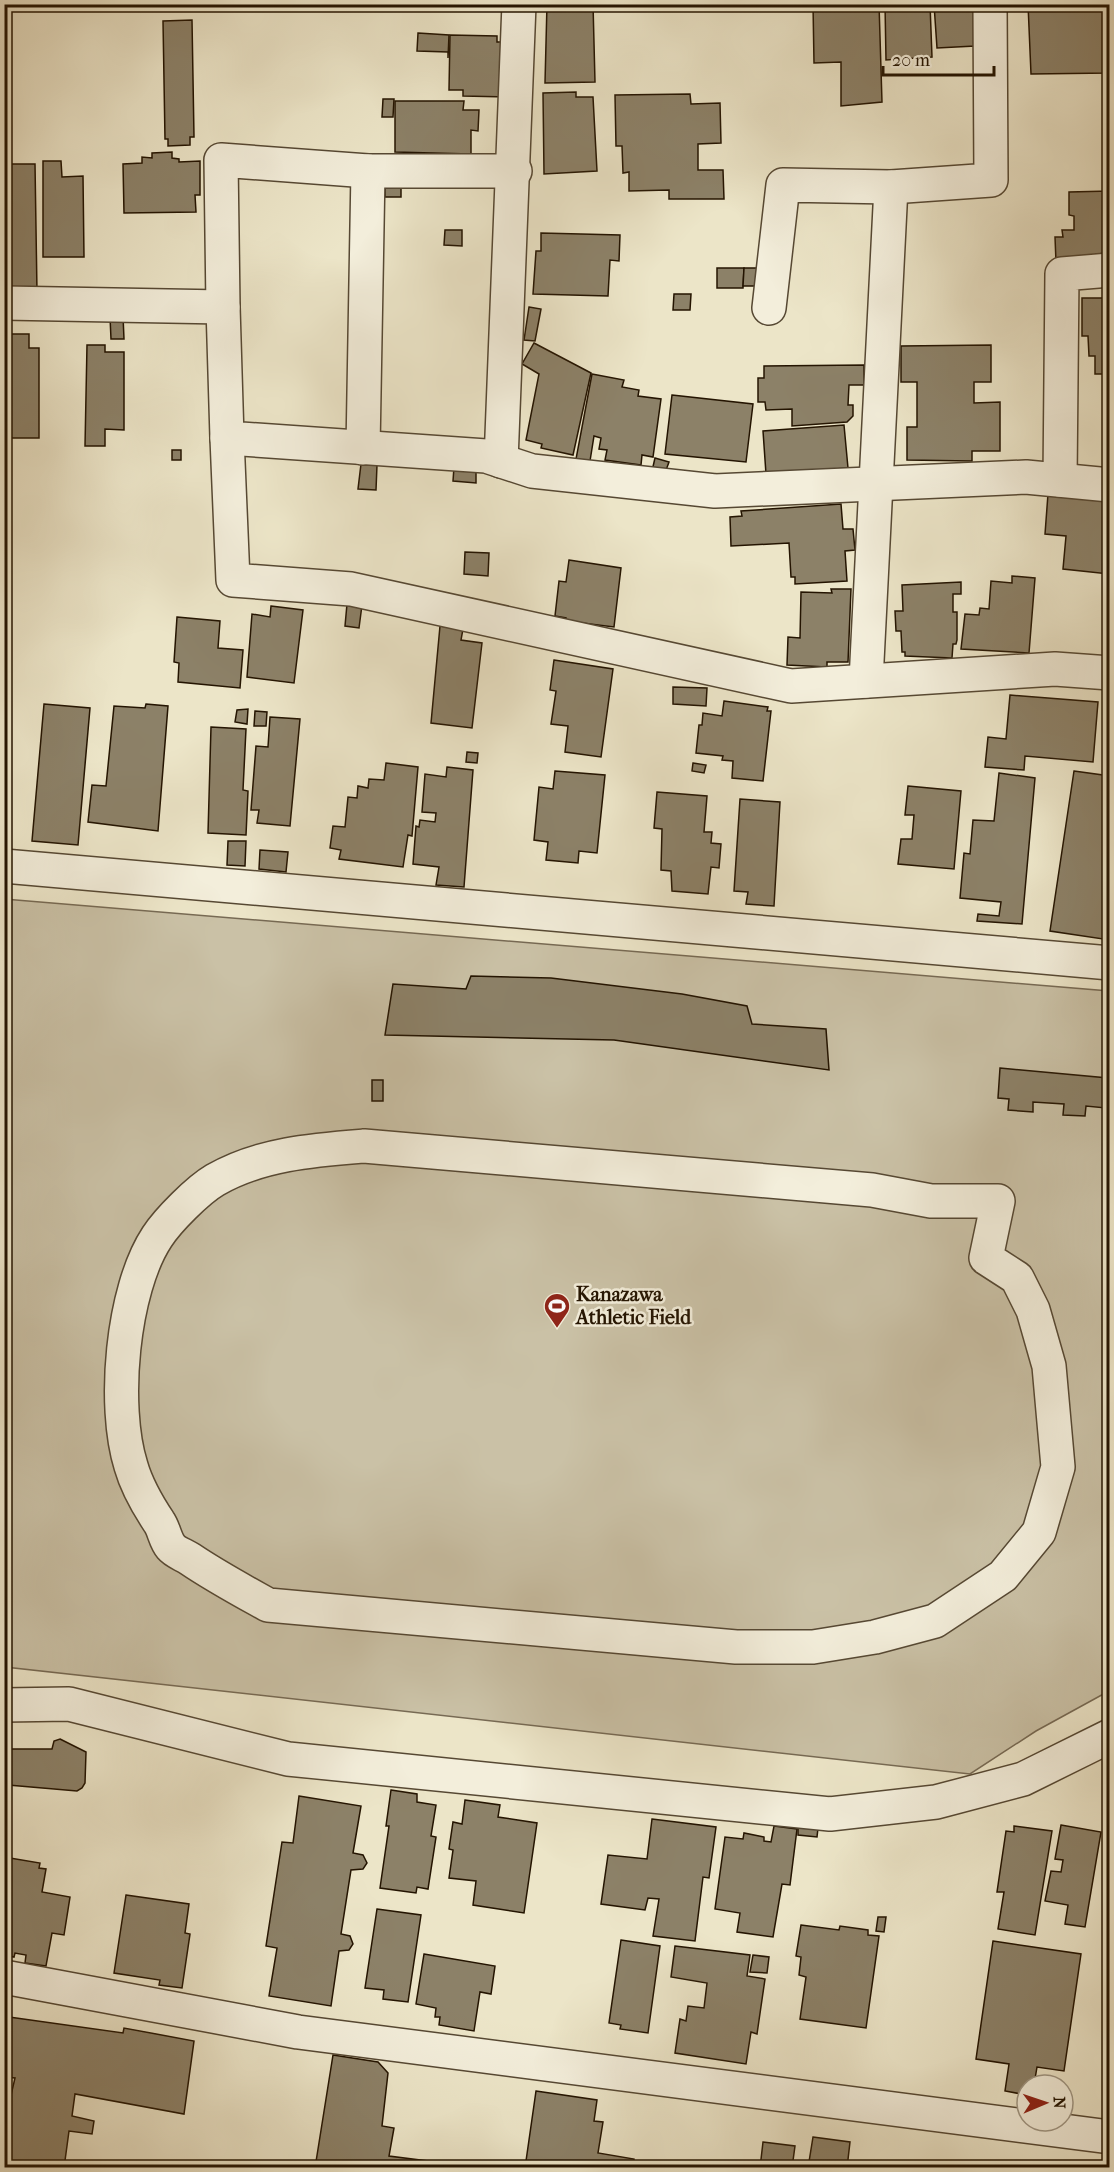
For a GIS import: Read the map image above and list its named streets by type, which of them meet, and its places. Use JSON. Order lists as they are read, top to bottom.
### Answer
{
  "places": {
    "sports": ["Kanazawa Athletic Field"]
  },
  "scale_bar": "20 m",
  "north": "right"
}
